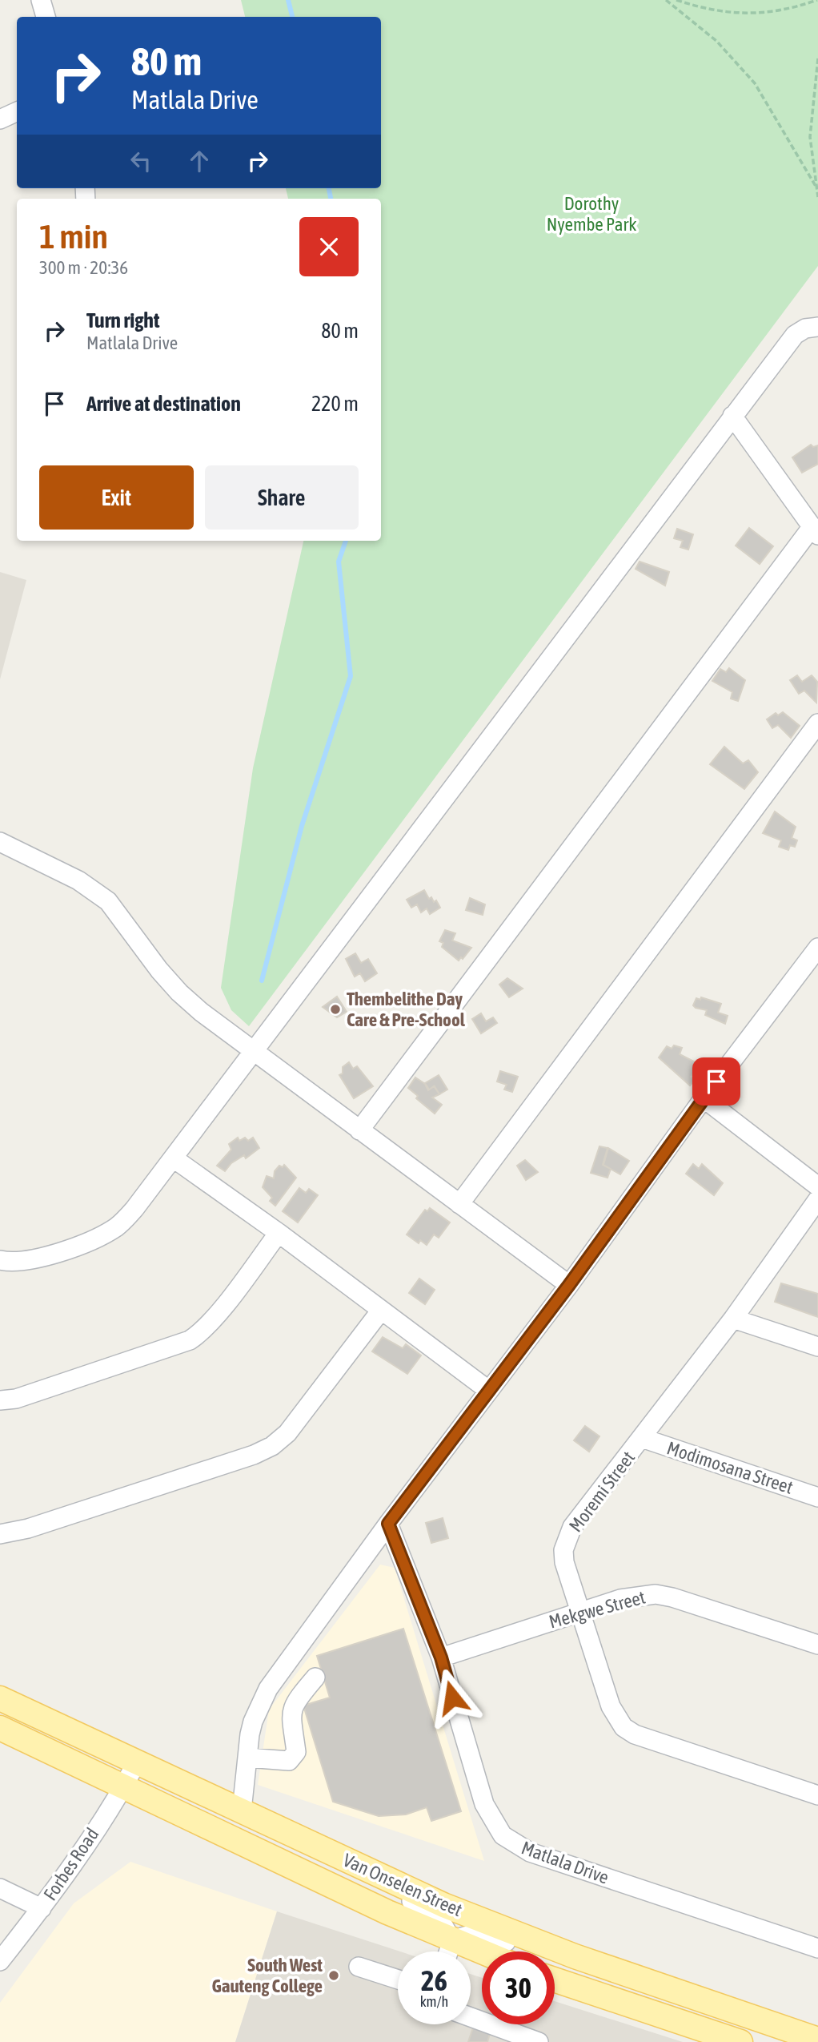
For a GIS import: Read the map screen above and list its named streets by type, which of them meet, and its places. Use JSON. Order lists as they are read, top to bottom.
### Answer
{
  "streets": {
    "main road": ["Van Onselen Street"],
    "street": [
      "Modimosana Street",
      "Moremi Street",
      "Mekgwe Street",
      "Matlala Drive",
      "Forbes Road"
    ]
  },
  "crossings": [
    ["Modimosana Street", "Moremi Street"],
    ["Moremi Street", "Mekgwe Street"],
    ["Mekgwe Street", "Matlala Drive"],
    ["Forbes Road", "Van Onselen Street"]
  ],
  "parks": ["Dorothy Nyembe Park"],
  "places": ["Thembelithe Day Care & Pre-School", "South West Gauteng College"],
  "page": {
    "turn": ["80 m", "Matlala Drive"],
    "heading": ["1 min", "300 m · 20:36"],
    "list": [
      {
        "name": "Turn right",
        "note": "Matlala Drive",
        "value": "80 m"
      },
      {
        "name": "Arrive at destination",
        "value": "220 m"
      }
    ],
    "buttons": ["Exit", "Share"],
    "speed": "26 km/h",
    "limit": "30"
  }
}
